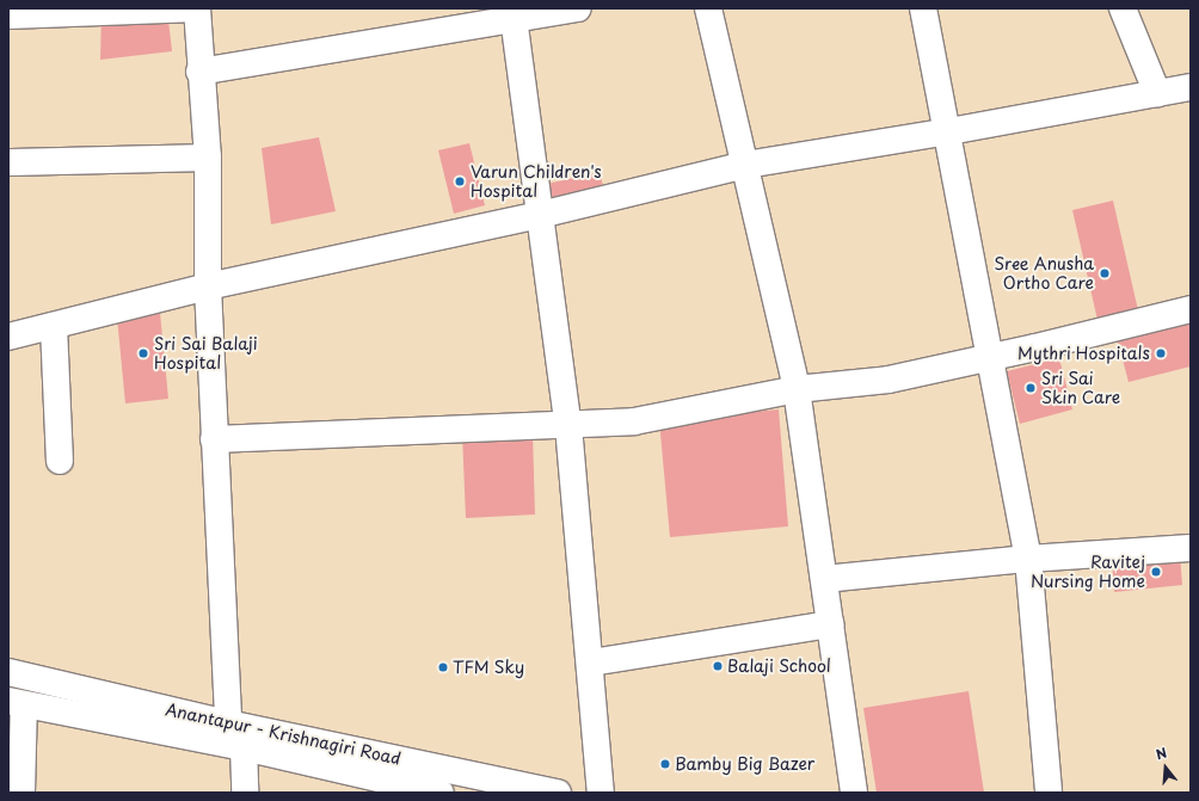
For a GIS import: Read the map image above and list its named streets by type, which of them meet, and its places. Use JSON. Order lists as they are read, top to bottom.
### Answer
{
  "streets": {
    "street": ["Anantapur - Krishnagiri Road"]
  },
  "places": [
    "Varun Children's Hospital",
    "Sree Anusha Ortho Care",
    "Sri Sai Balaji Hospital",
    "Mythri Hospitals",
    "Sri Sai Skin Care",
    "Ravitej Nursing Home",
    "Balaji School",
    "TFM Sky",
    "Bamby Big Bazer"
  ],
  "north": "top"
}
